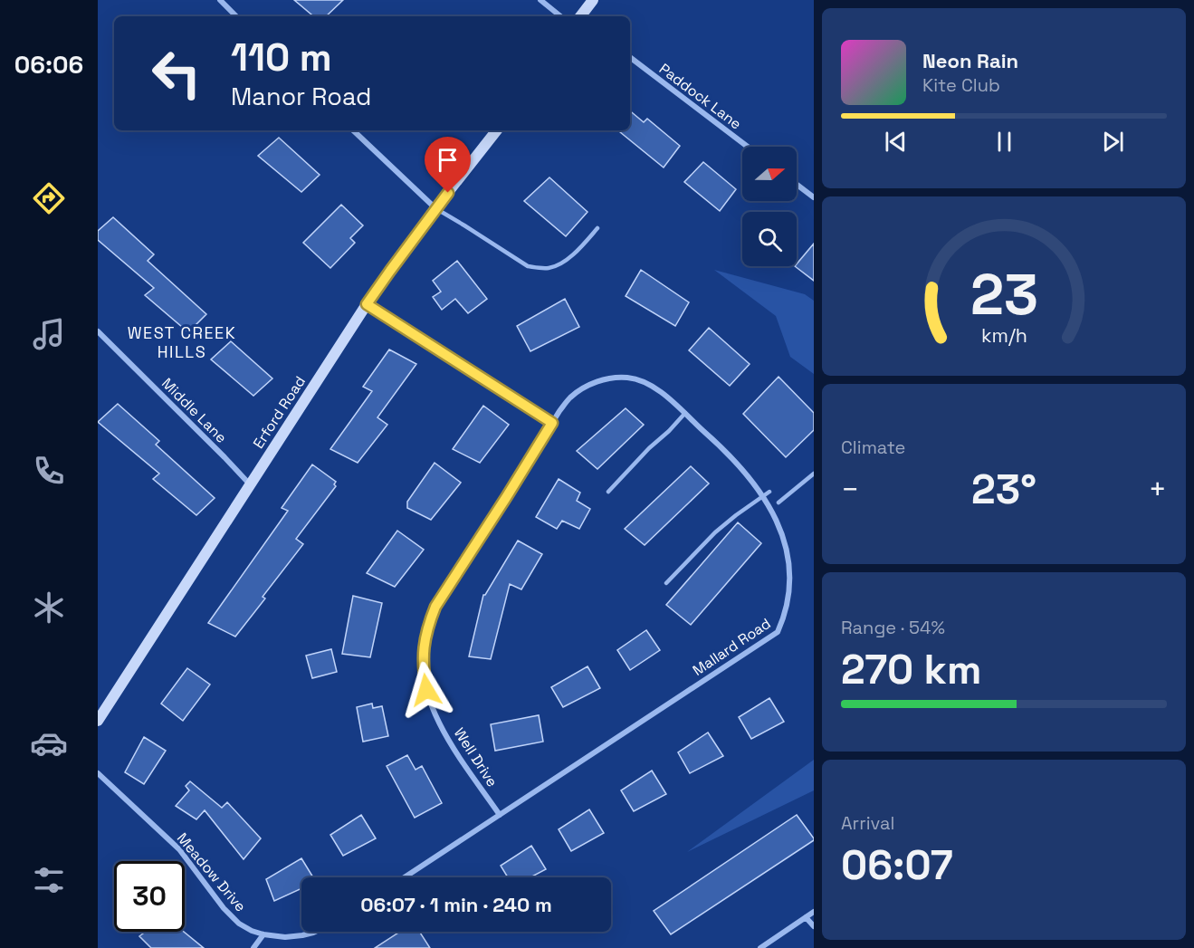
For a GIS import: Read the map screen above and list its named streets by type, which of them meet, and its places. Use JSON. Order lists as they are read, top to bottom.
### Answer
{
  "streets": {
    "street": [
      "Paddock Lane",
      "Middle Lane",
      "Erford Road",
      "Mallard Road",
      "Well Drive",
      "Meadow Drive"
    ]
  },
  "crossings": [
    ["Middle Lane", "Erford Road"],
    ["Mallard Road", "Well Drive"]
  ],
  "districts": ["WEST CREEK HILLS"],
  "north": "right",
  "page": {
    "tabs": "06:06",
    "turn": ["110 m", "Manor Road"],
    "song": ["Neon Rain", "Kite Club"],
    "tile": [
      "Climate",
      ["Range · 54%", "270 km"],
      ["Arrival", "06:07"]
    ],
    "heat": ["−", "23°", "+"],
    "limit": "30",
    "trip": "06:07 · 1 min · 240 m",
    "gauge": ["23", "km/h"]
  }
}
